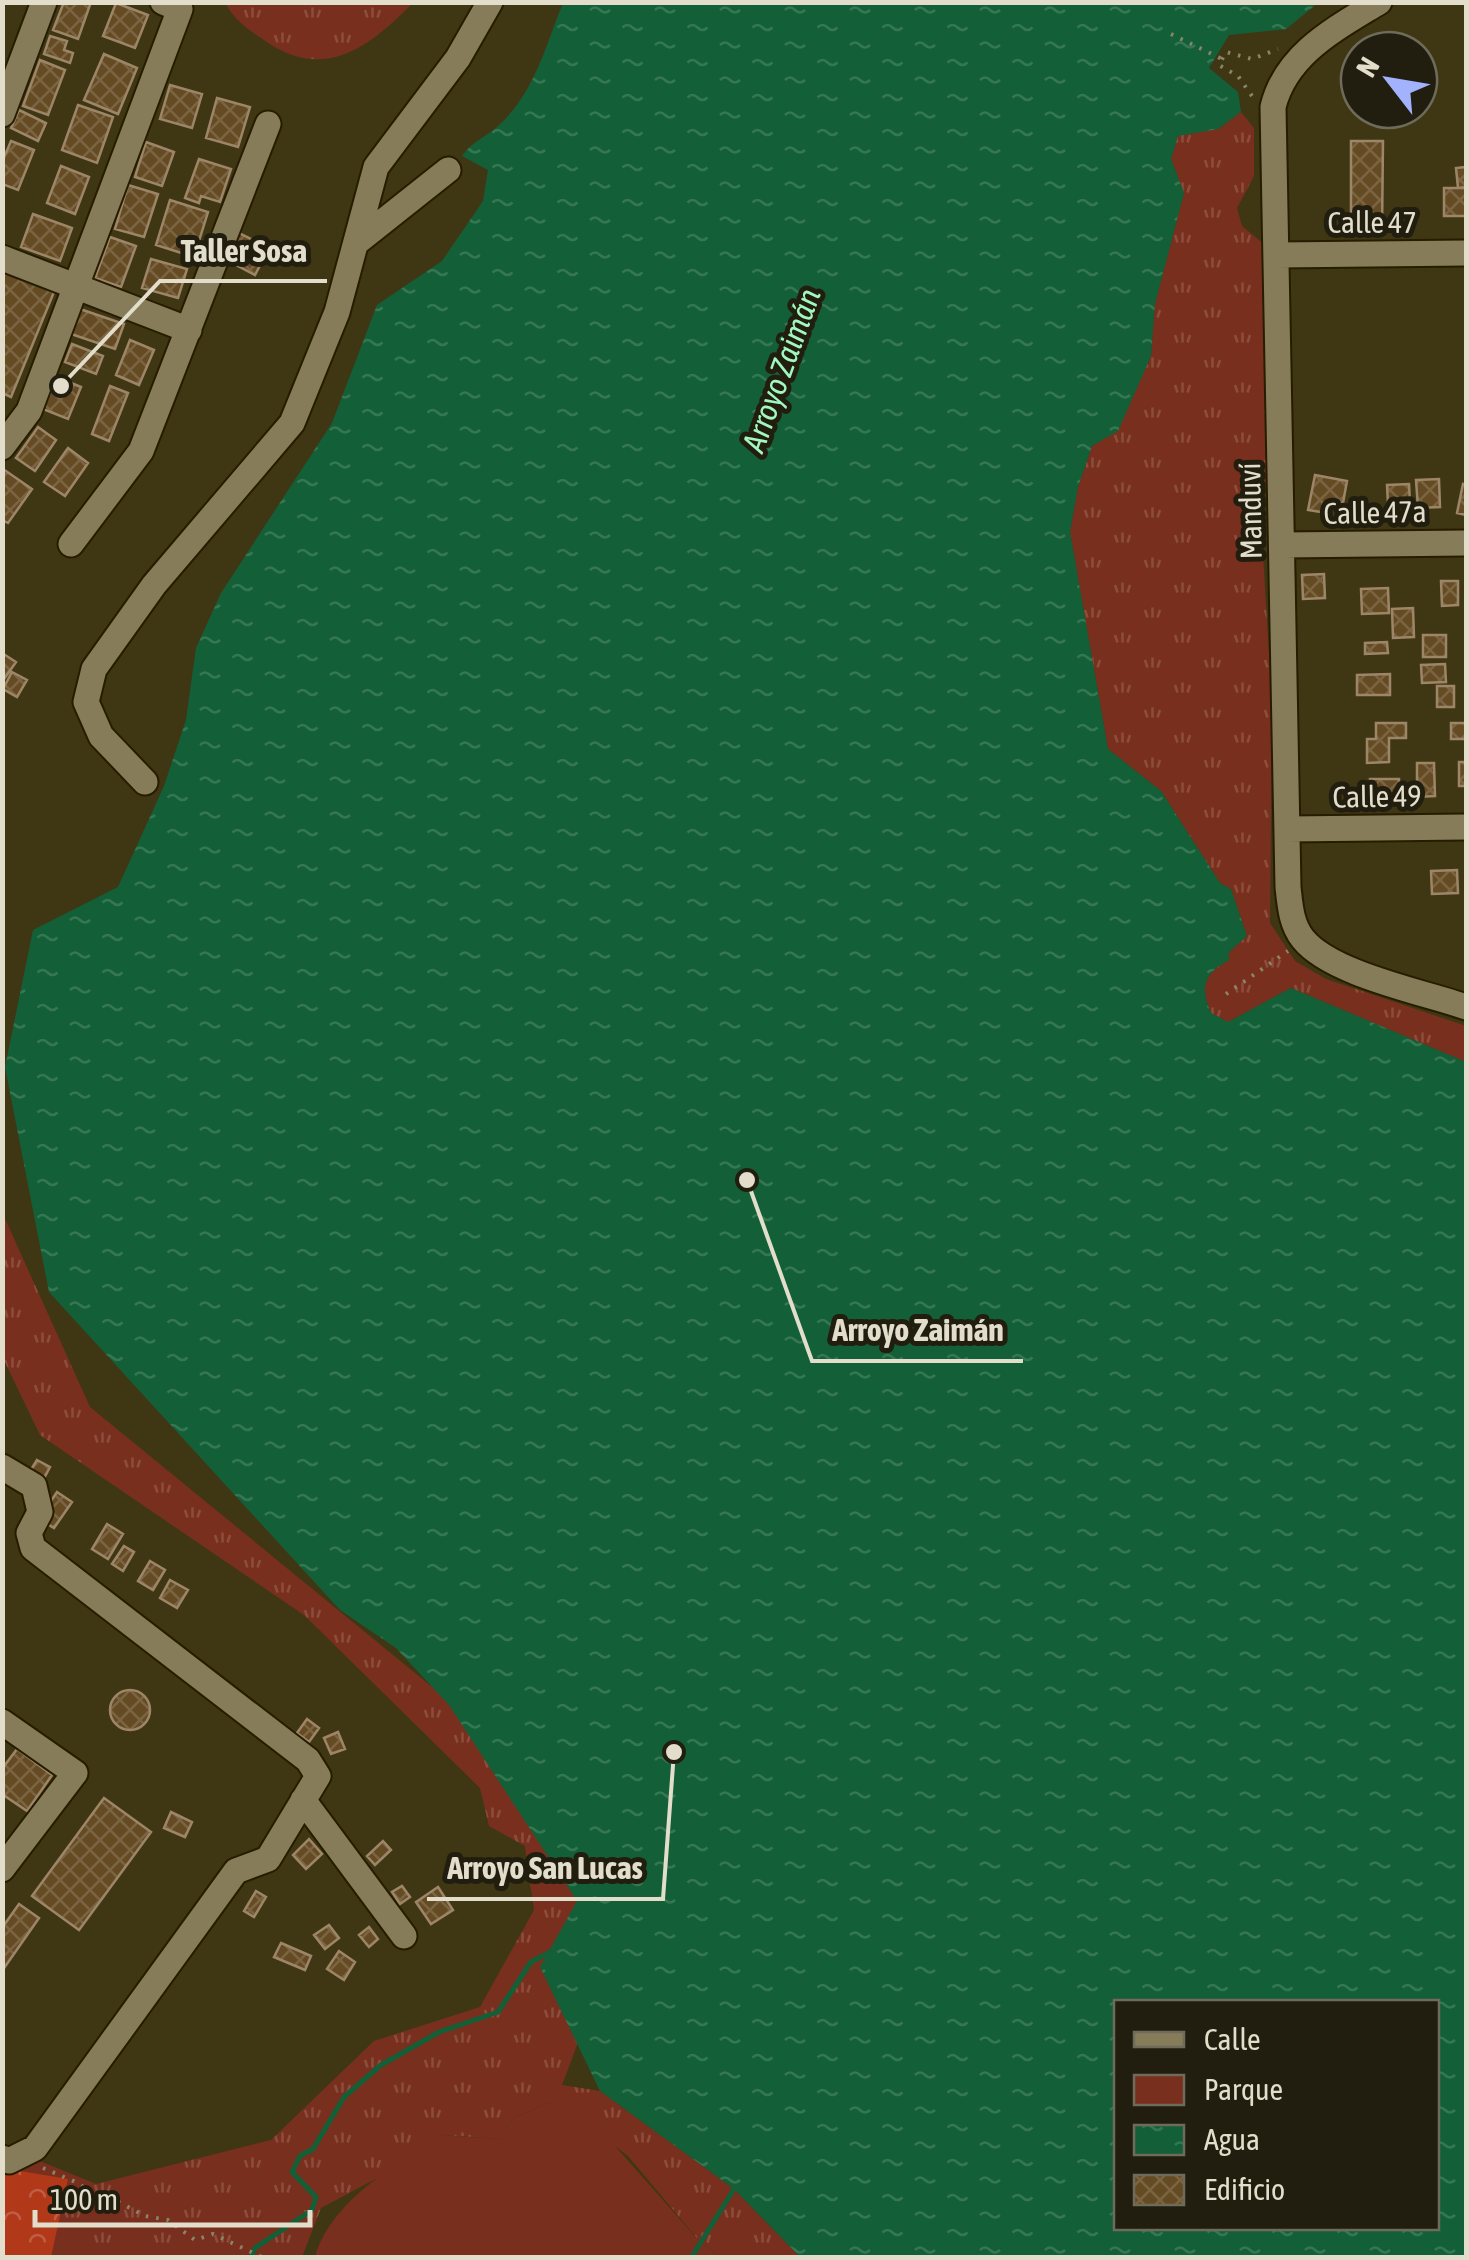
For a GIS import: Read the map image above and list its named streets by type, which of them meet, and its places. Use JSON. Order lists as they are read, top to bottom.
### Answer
{
  "streets": {
    "street": [
      "Calle 47",
      "Manduví",
      "Calle 47a",
      "Calle 49"
    ]
  },
  "crossings": [
    ["Calle 47", "Manduví"],
    ["Manduví", "Calle 47a"],
    ["Manduví", "Calle 49"]
  ],
  "water": ["Arroyo Zaimán"],
  "places": ["Taller Sosa", "Arroyo Zaimán", "Arroyo San Lucas"],
  "legend": [
    "Calle",
    "Parque",
    "Agua",
    "Edificio"
  ],
  "scale_bar": "100 m",
  "north": "top left"
}
